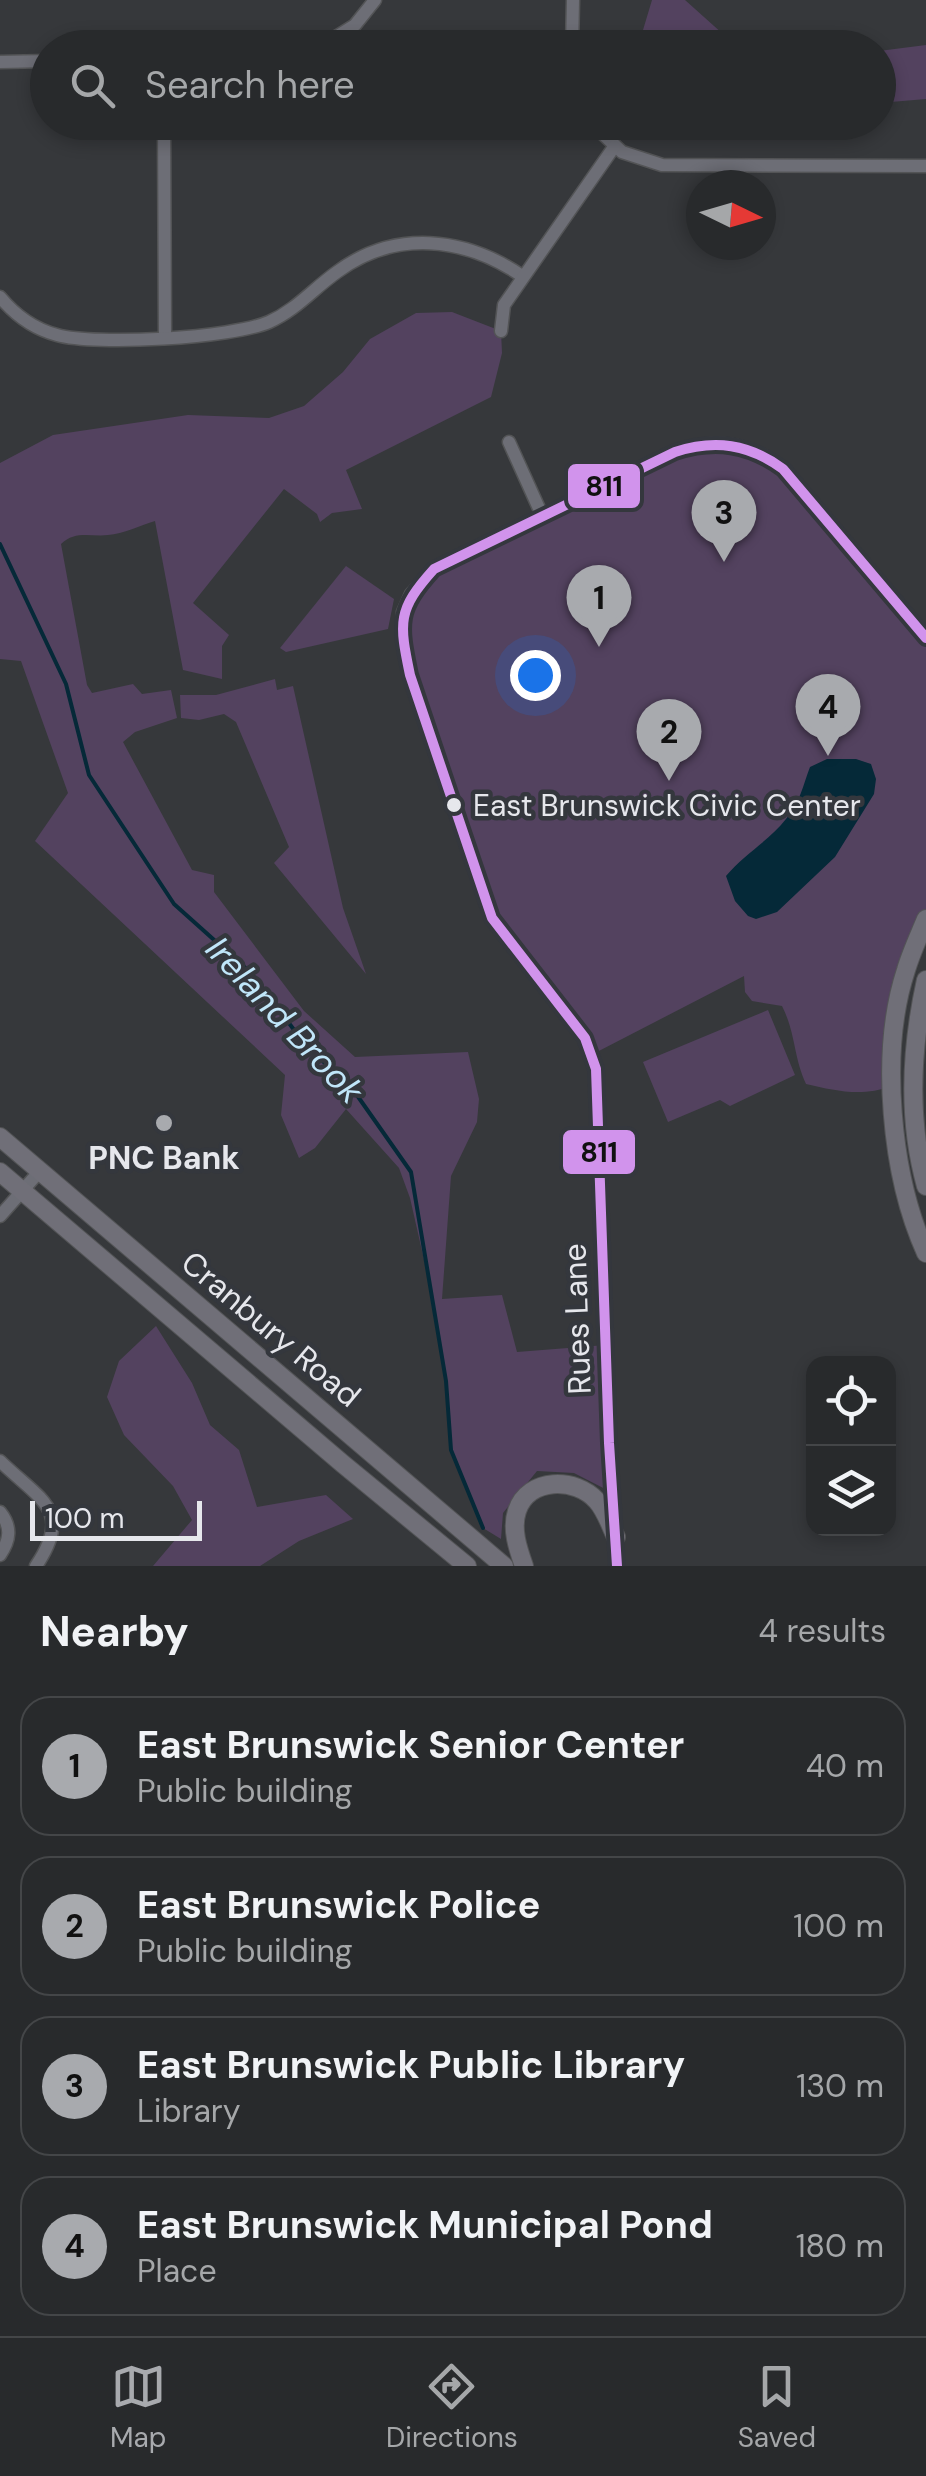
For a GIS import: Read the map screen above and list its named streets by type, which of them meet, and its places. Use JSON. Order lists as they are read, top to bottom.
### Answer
{
  "streets": {
    "main road": ["Cranbury Road"],
    "street": ["Rues Lane"]
  },
  "water": ["Ireland Brook"],
  "places": ["East Brunswick Civic Center", "PNC Bank"],
  "lines": ["transit line 811"],
  "scale_bar": "100 m",
  "north": "right",
  "page": {
    "search": "Search here",
    "pins": [
      "3",
      "1",
      "4",
      "2"
    ],
    "scale": "100 m",
    "heading": ["Nearby", "4 results"],
    "list": [
      {
        "mark": "1",
        "name": "East Brunswick Senior Center",
        "note": "Public building",
        "value": "40 m"
      },
      {
        "mark": "2",
        "name": "East Brunswick Police",
        "note": "Public building",
        "value": "100 m"
      },
      {
        "mark": "3",
        "name": "East Brunswick Public Library",
        "note": "Library",
        "value": "130 m"
      },
      {
        "mark": "4",
        "name": "East Brunswick Municipal Pond",
        "note": "Place",
        "value": "180 m"
      }
    ],
    "nav": ["Map", "Directions", "Saved"]
  }
}
